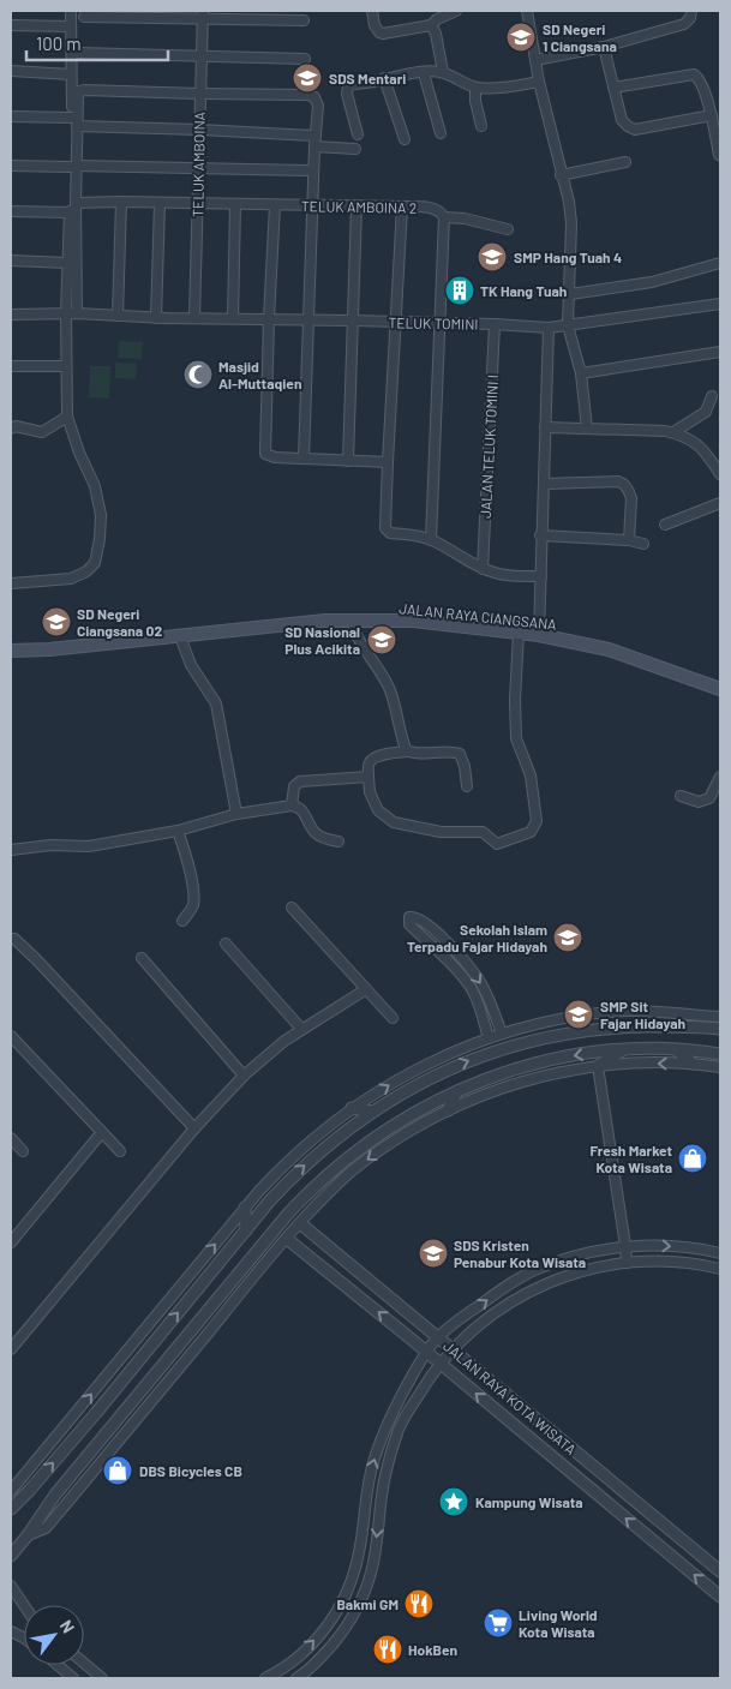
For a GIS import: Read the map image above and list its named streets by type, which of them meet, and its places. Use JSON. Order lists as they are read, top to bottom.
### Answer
{
  "streets": {
    "main road": ["JALAN RAYA CIANGSANA"],
    "street": [
      "TELUK AMBOINA",
      "TELUK AMBOINA 2",
      "TELUK TOMINI",
      "JALAN TELUK TOMINI I",
      "JALAN RAYA KOTA WISATA"
    ]
  },
  "crossings": [
    ["TELUK AMBOINA", "TELUK AMBOINA 2"],
    ["TELUK AMBOINA", "TELUK TOMINI"],
    ["TELUK TOMINI", "JALAN TELUK TOMINI I"]
  ],
  "places": {
    "school or university": [
      "SD Negeri 1 Ciangsana",
      "SDS Mentari",
      "SMP Hang Tuah 4",
      "SD Negeri Ciangsana 02",
      "SD Nasional Plus Acikita",
      "Sekolah Islam Terpadu Fajar Hidayah",
      "SMP Sit Fajar Hidayah",
      "SDS Kristen Penabur Kota Wisata"
    ],
    "building": ["TK Hang Tuah"],
    "mosque": ["Masjid Al-Muttaqien"],
    "shop": ["Fresh Market Kota Wisata", "DBS Bicycles CB"],
    "place": ["Kampung Wisata"],
    "restaurant": ["Bakmi GM", "HokBen"],
    "supermarket": ["Living World Kota Wisata"]
  },
  "scale_bar": "100 m",
  "north": "top right"
}
